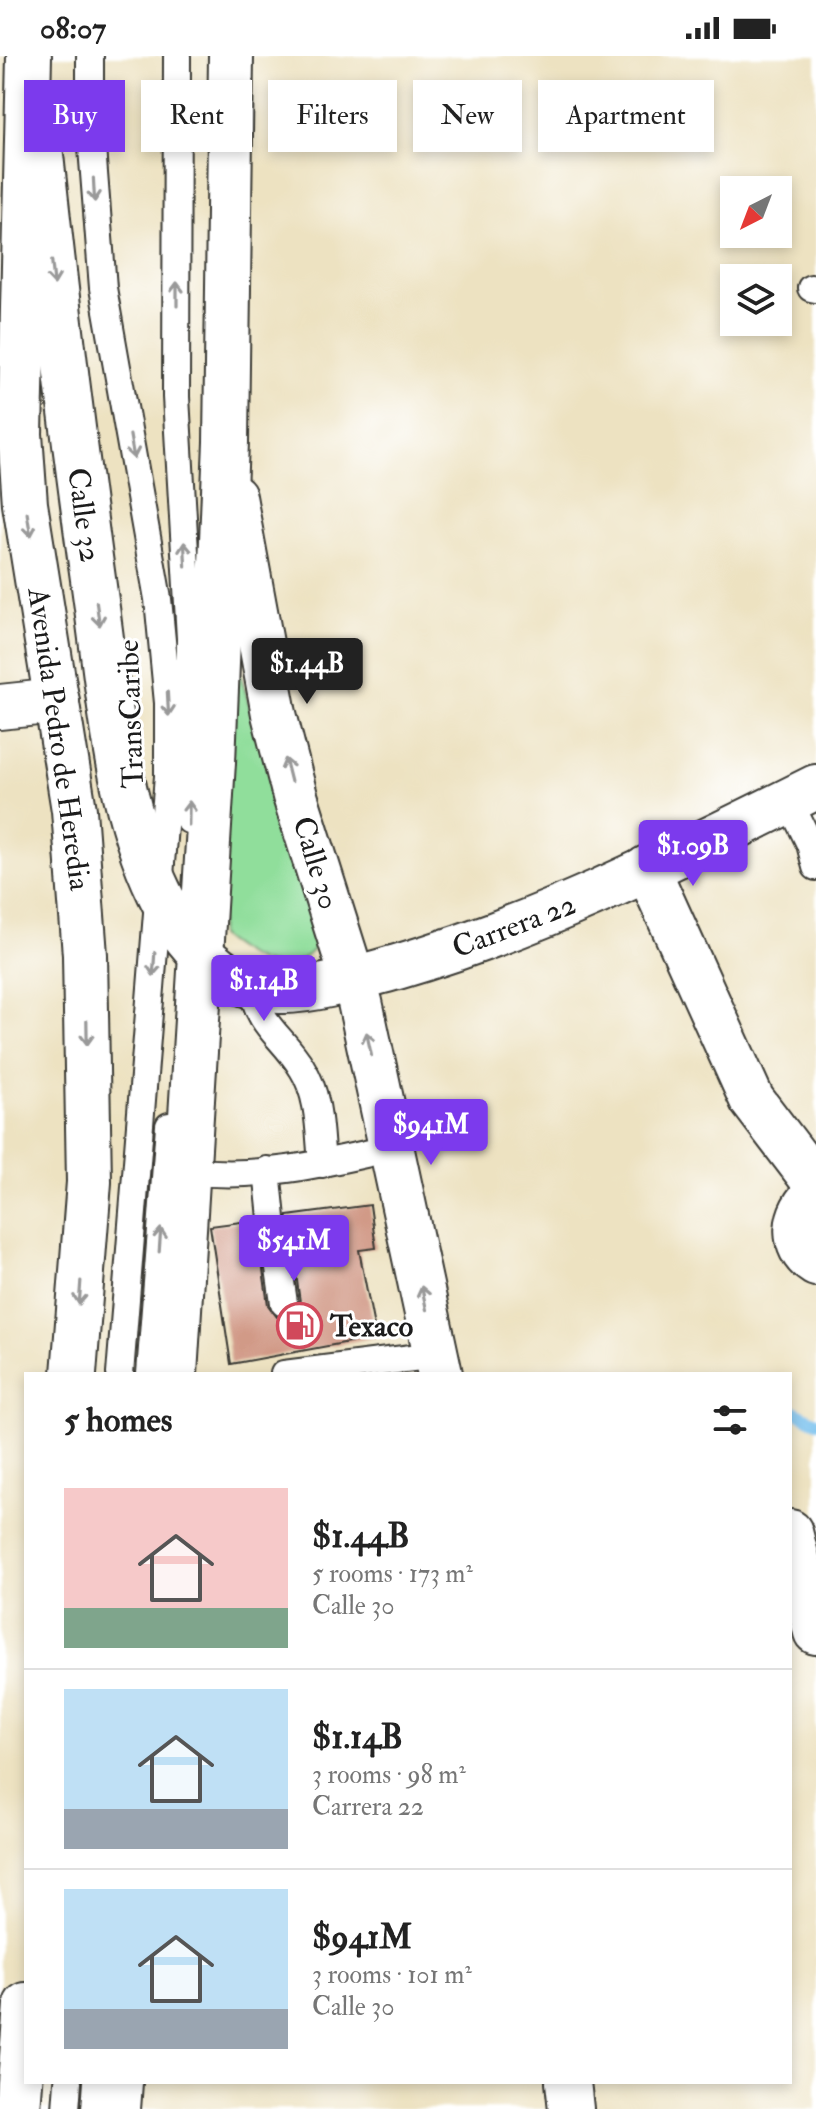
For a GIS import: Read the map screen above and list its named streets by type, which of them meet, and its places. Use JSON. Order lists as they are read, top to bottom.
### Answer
{
  "streets": {
    "main road": [
      "Calle 32",
      "Avenida Pedro de Heredia",
      "Calle 30",
      "Carrera 22"
    ],
    "lane": ["TransCaribe"]
  },
  "crossings": [
    ["Calle 32", "TransCaribe"],
    ["Calle 32", "Avenida Pedro de Heredia"],
    ["Calle 32", "Carrera 22"],
    ["TransCaribe", "Carrera 22"],
    ["Calle 30", "Carrera 22"]
  ],
  "places": {
    "fuel station": ["Texaco"]
  },
  "north": "bottom left",
  "page": {
    "status": "08:07",
    "chip": [
      "Buy",
      "Rent",
      "Filters",
      "New",
      "Apartment"
    ],
    "price": [
      "$1.44B",
      "$1.09B",
      "$1.14B",
      "$941M",
      "$541M"
    ],
    "heading": "5 homes",
    "list": [
      {
        "name": "$1.44B",
        "note": "5 rooms · 173 m² · Calle 30"
      },
      {
        "name": "$1.14B",
        "note": "3 rooms · 98 m² · Carrera 22"
      },
      {
        "name": "$941M",
        "note": "3 rooms · 101 m² · Calle 30"
      }
    ]
  }
}
